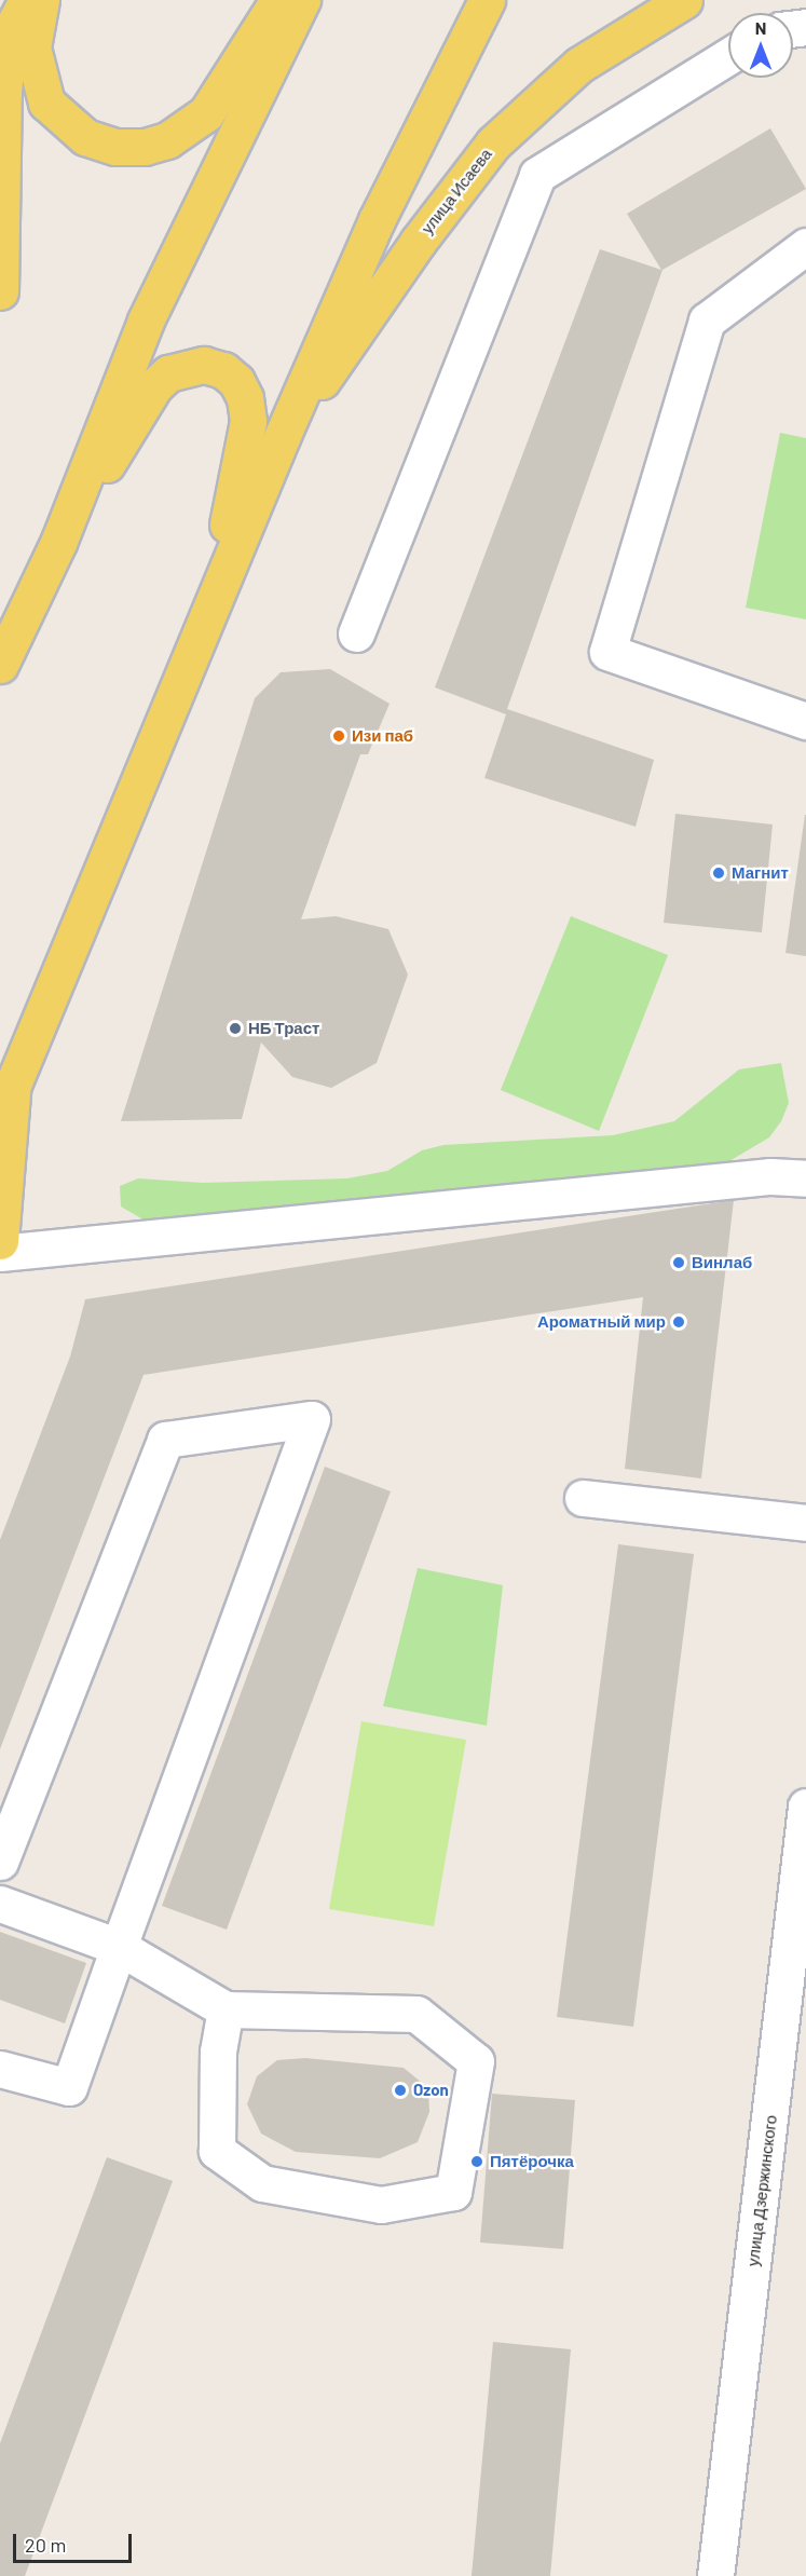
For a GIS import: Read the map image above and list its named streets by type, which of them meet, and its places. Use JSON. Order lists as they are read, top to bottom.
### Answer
{
  "streets": {
    "main road": ["улица Исаева"],
    "street": ["улица Дзержинского"]
  },
  "places": [
    "Изи паб",
    "Магнит",
    "НБ Траст",
    "Винлаб",
    "Ароматный мир",
    "Ozon",
    "Пятёрочка"
  ],
  "scale_bar": "20 m",
  "north": "top"
}
